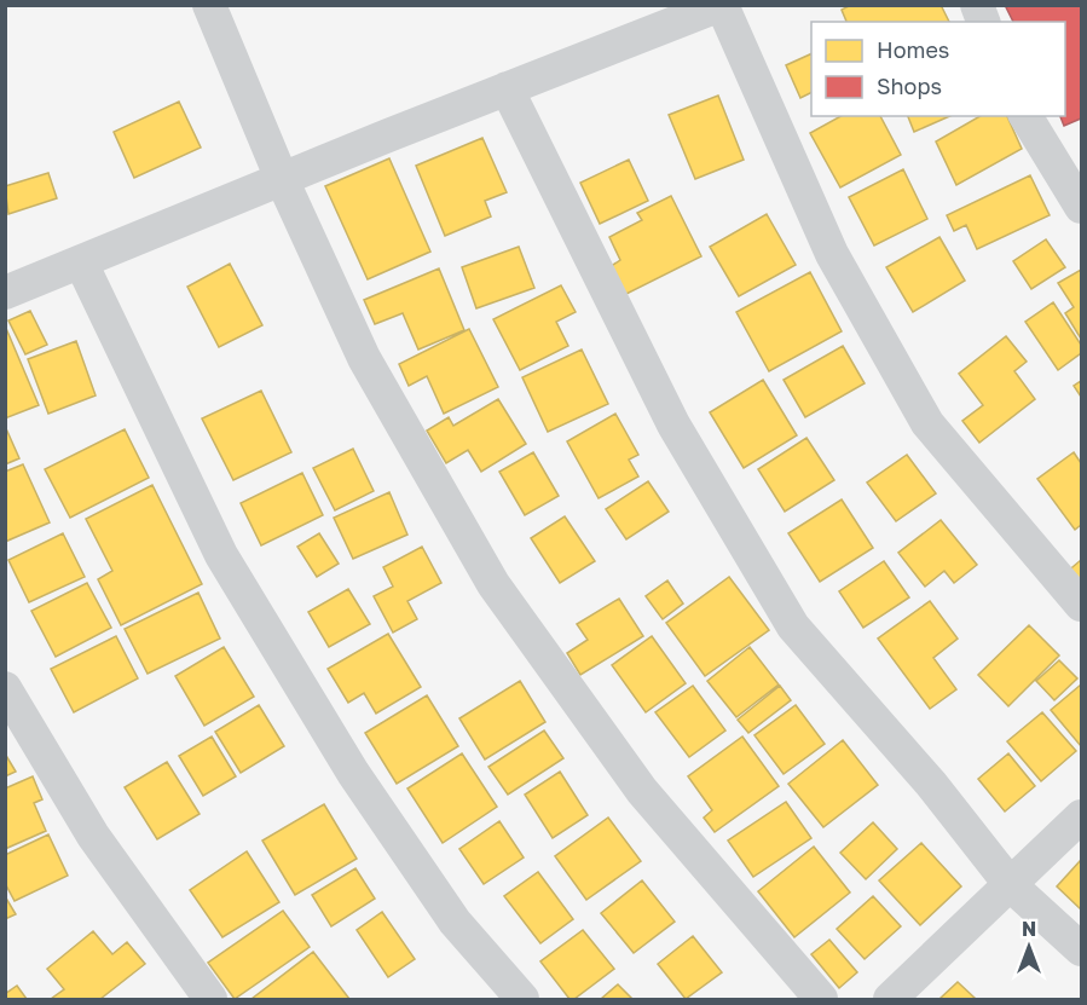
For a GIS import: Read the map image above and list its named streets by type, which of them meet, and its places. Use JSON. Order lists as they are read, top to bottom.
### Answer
{
  "legend": ["Homes", "Shops"],
  "north": "top"
}
